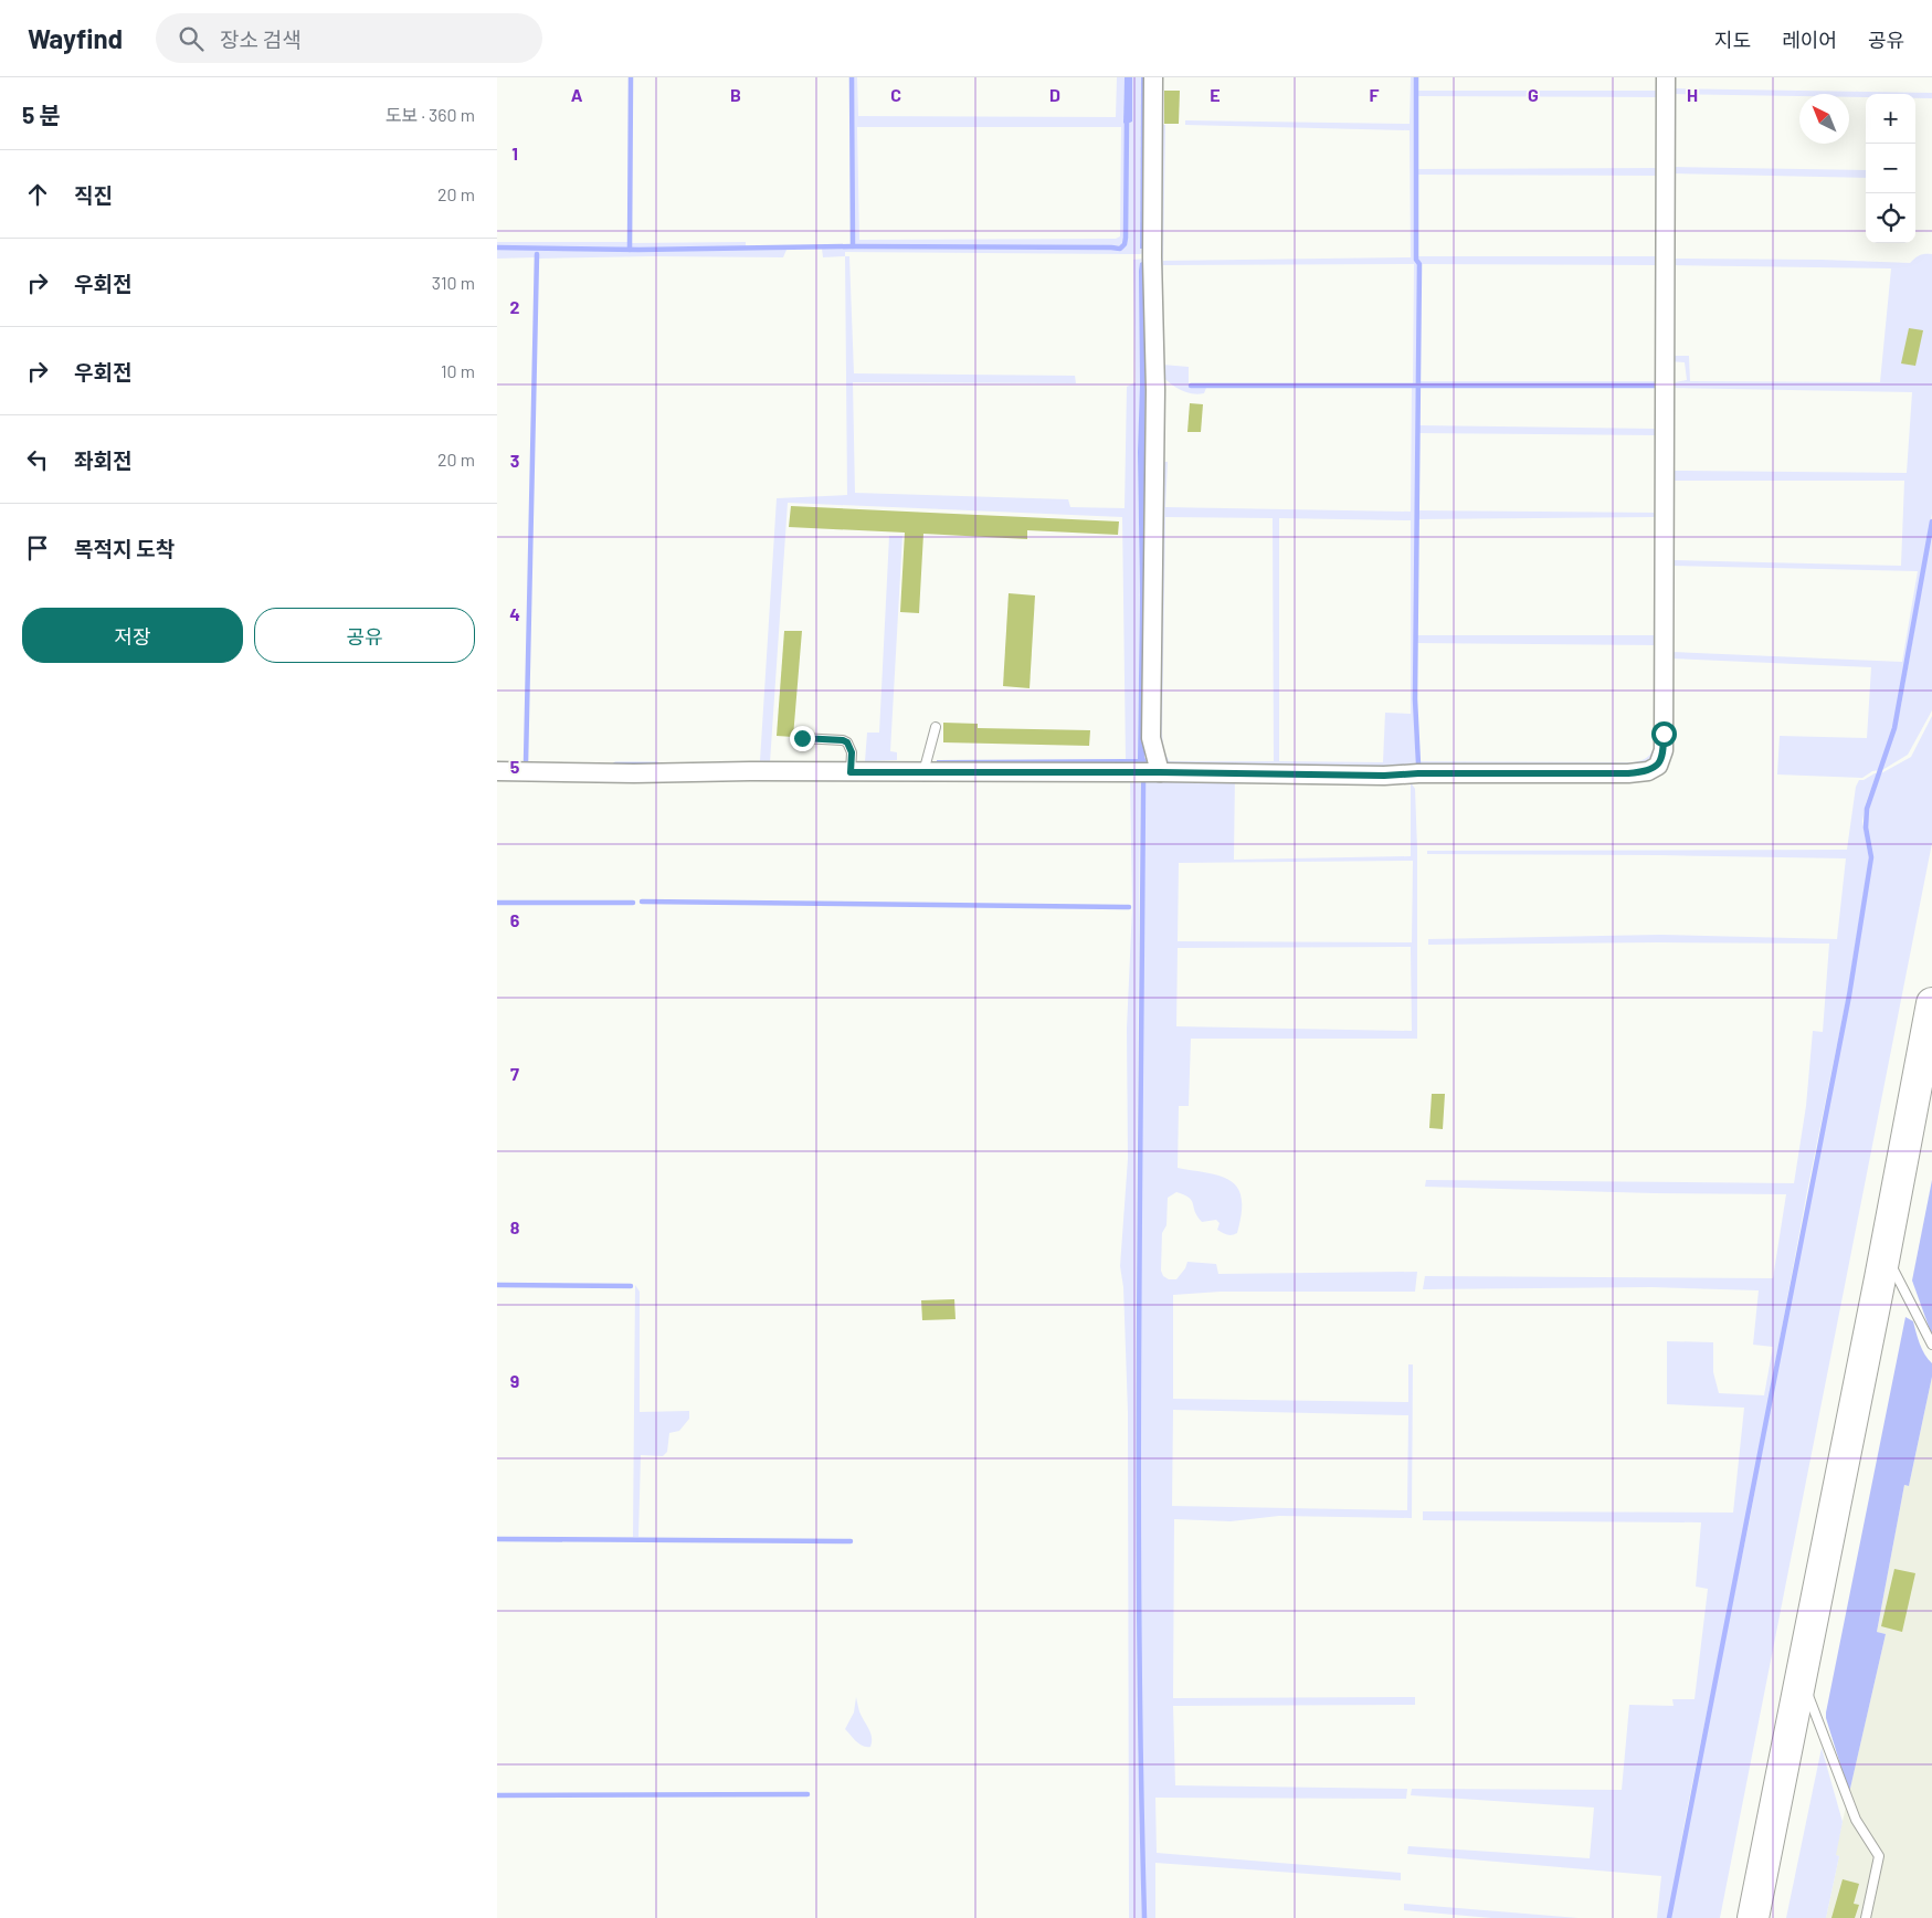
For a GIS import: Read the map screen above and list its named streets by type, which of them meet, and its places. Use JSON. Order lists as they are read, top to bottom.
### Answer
{
  "north": "top left",
  "page": {
    "header": "Wayfind",
    "search": "장소 검색",
    "nav": ["지도", "레이어", "공유"],
    "heading": ["5 분", "도보 · 360 m"],
    "map_buttons": ["+", "−"],
    "list": [
      ["직진", "20 m"],
      ["우회전", "310 m"],
      ["우회전", "10 m"],
      ["좌회전", "20 m"],
      "목적지 도착"
    ],
    "buttons": ["저장", "공유"]
  },
  "grid": {
    "columns": [
      "A",
      "B",
      "C",
      "D",
      "E",
      "F",
      "G",
      "H"
    ],
    "rows": [
      "1",
      "2",
      "3",
      "4",
      "5",
      "6",
      "7",
      "8",
      "9"
    ]
  }
}
